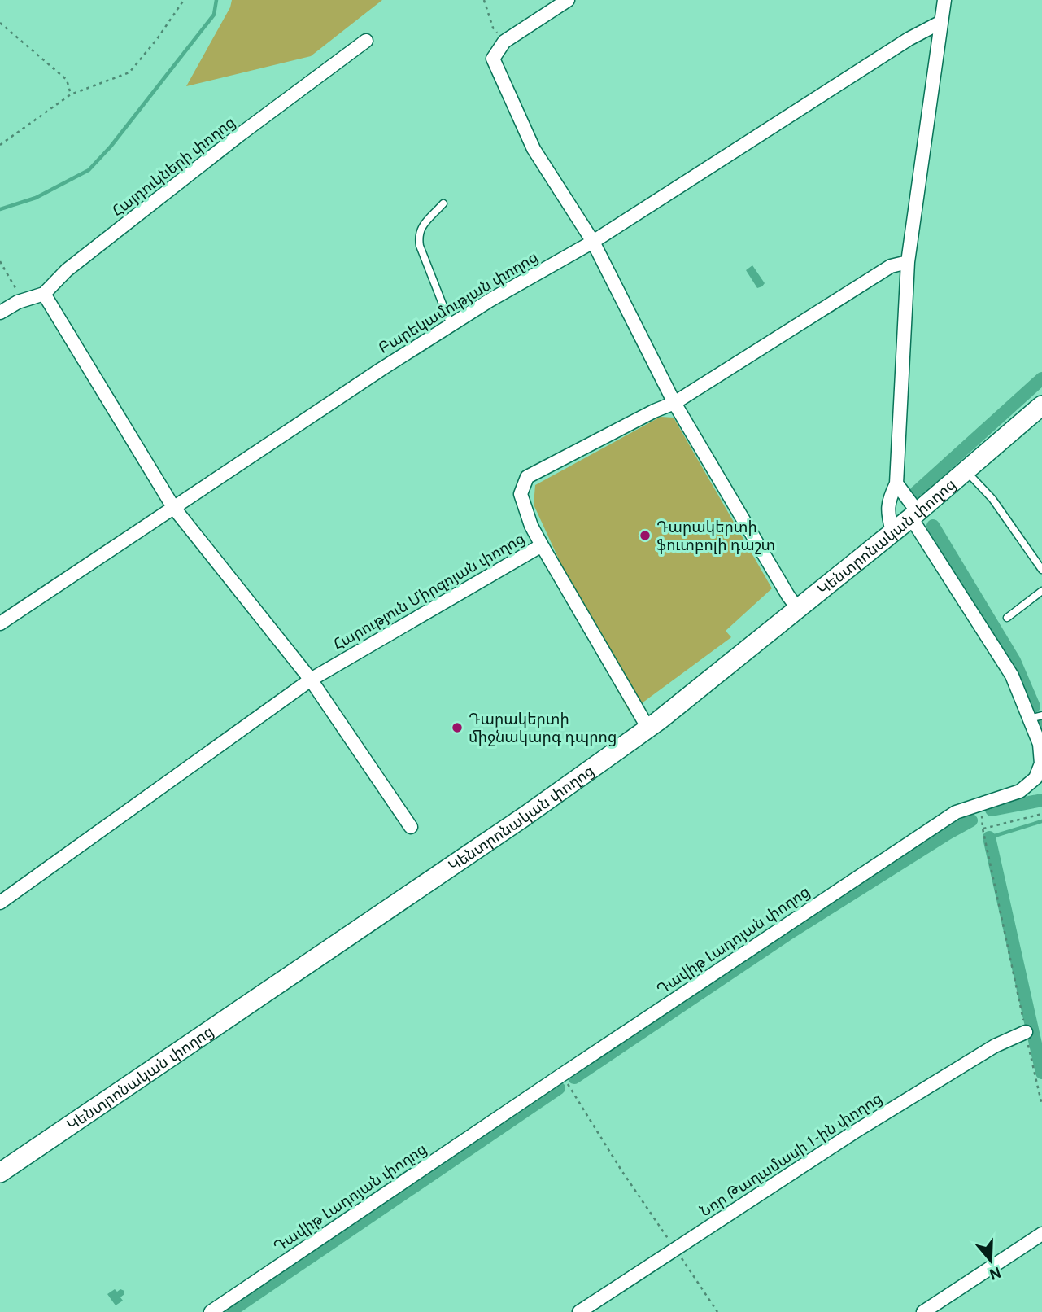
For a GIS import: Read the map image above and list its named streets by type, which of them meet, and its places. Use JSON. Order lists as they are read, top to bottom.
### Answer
{
  "streets": {
    "main road": ["Կենտրոնական փողոց"],
    "street": [
      "Հայդուկների փողոց",
      "Բարեկամության փողոց",
      "Հարություն Միրզոյան փողոց",
      "Դավիթ Լադոյան փողոց",
      "Նոր Թաղամասի 1-ին փողոց"
    ]
  },
  "crossings": [
    ["Կենտրոնական փողոց", "Դավիթ Լադոյան փողոց"]
  ],
  "places": ["Դարակերտի ֆուտբոլի դաշտ", "Դարակերտի միջնակարգ դպրոց"],
  "north": "bottom"
}
